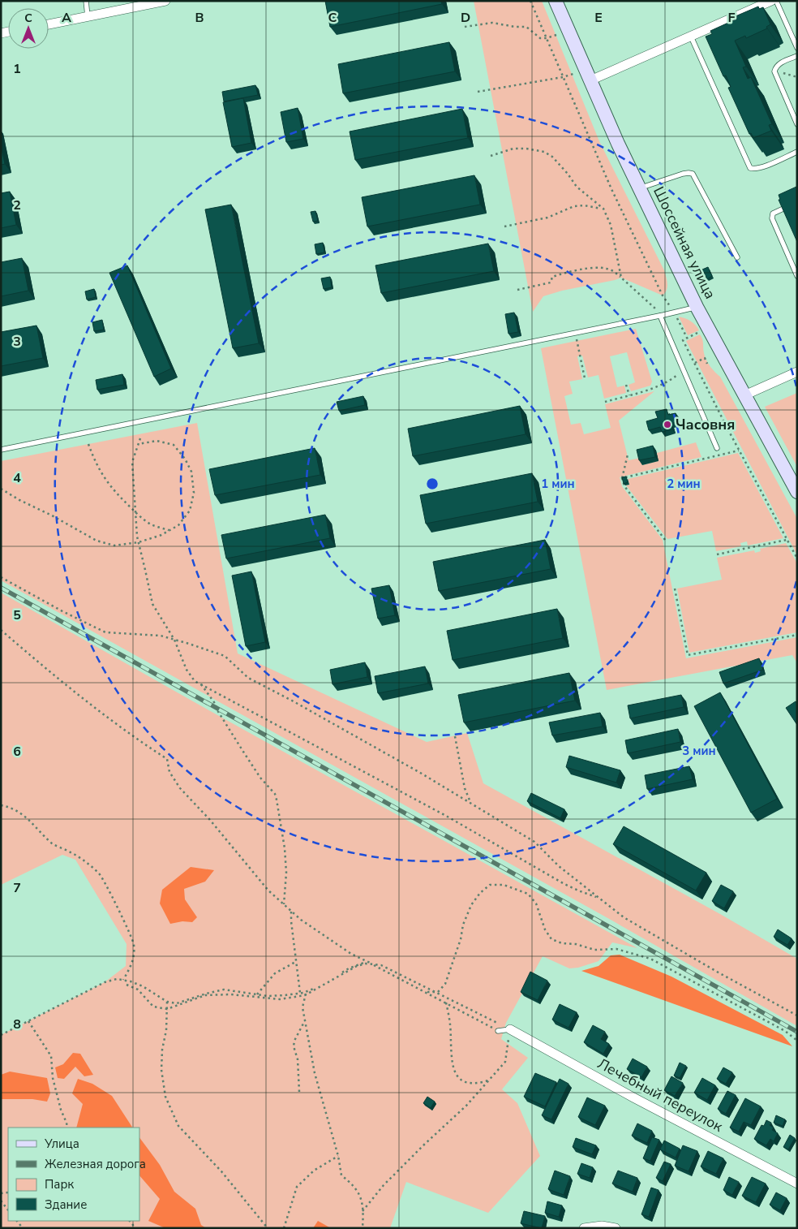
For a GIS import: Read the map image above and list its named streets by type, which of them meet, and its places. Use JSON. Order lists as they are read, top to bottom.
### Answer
{
  "streets": {
    "main road": ["Шоссейная улица"],
    "street": ["Лечебный переулок"]
  },
  "places": ["Часовня"],
  "legend": [
    "Улица",
    "Железная дорога",
    "Парк",
    "Здание"
  ],
  "north": "top",
  "grid": {
    "columns": [
      "A",
      "B",
      "C",
      "D",
      "E",
      "F"
    ],
    "rows": [
      "1",
      "2",
      "3",
      "4",
      "5",
      "6",
      "7",
      "8"
    ]
  },
  "rings": ["1 мин", "2 мин", "3 мин"]
}
